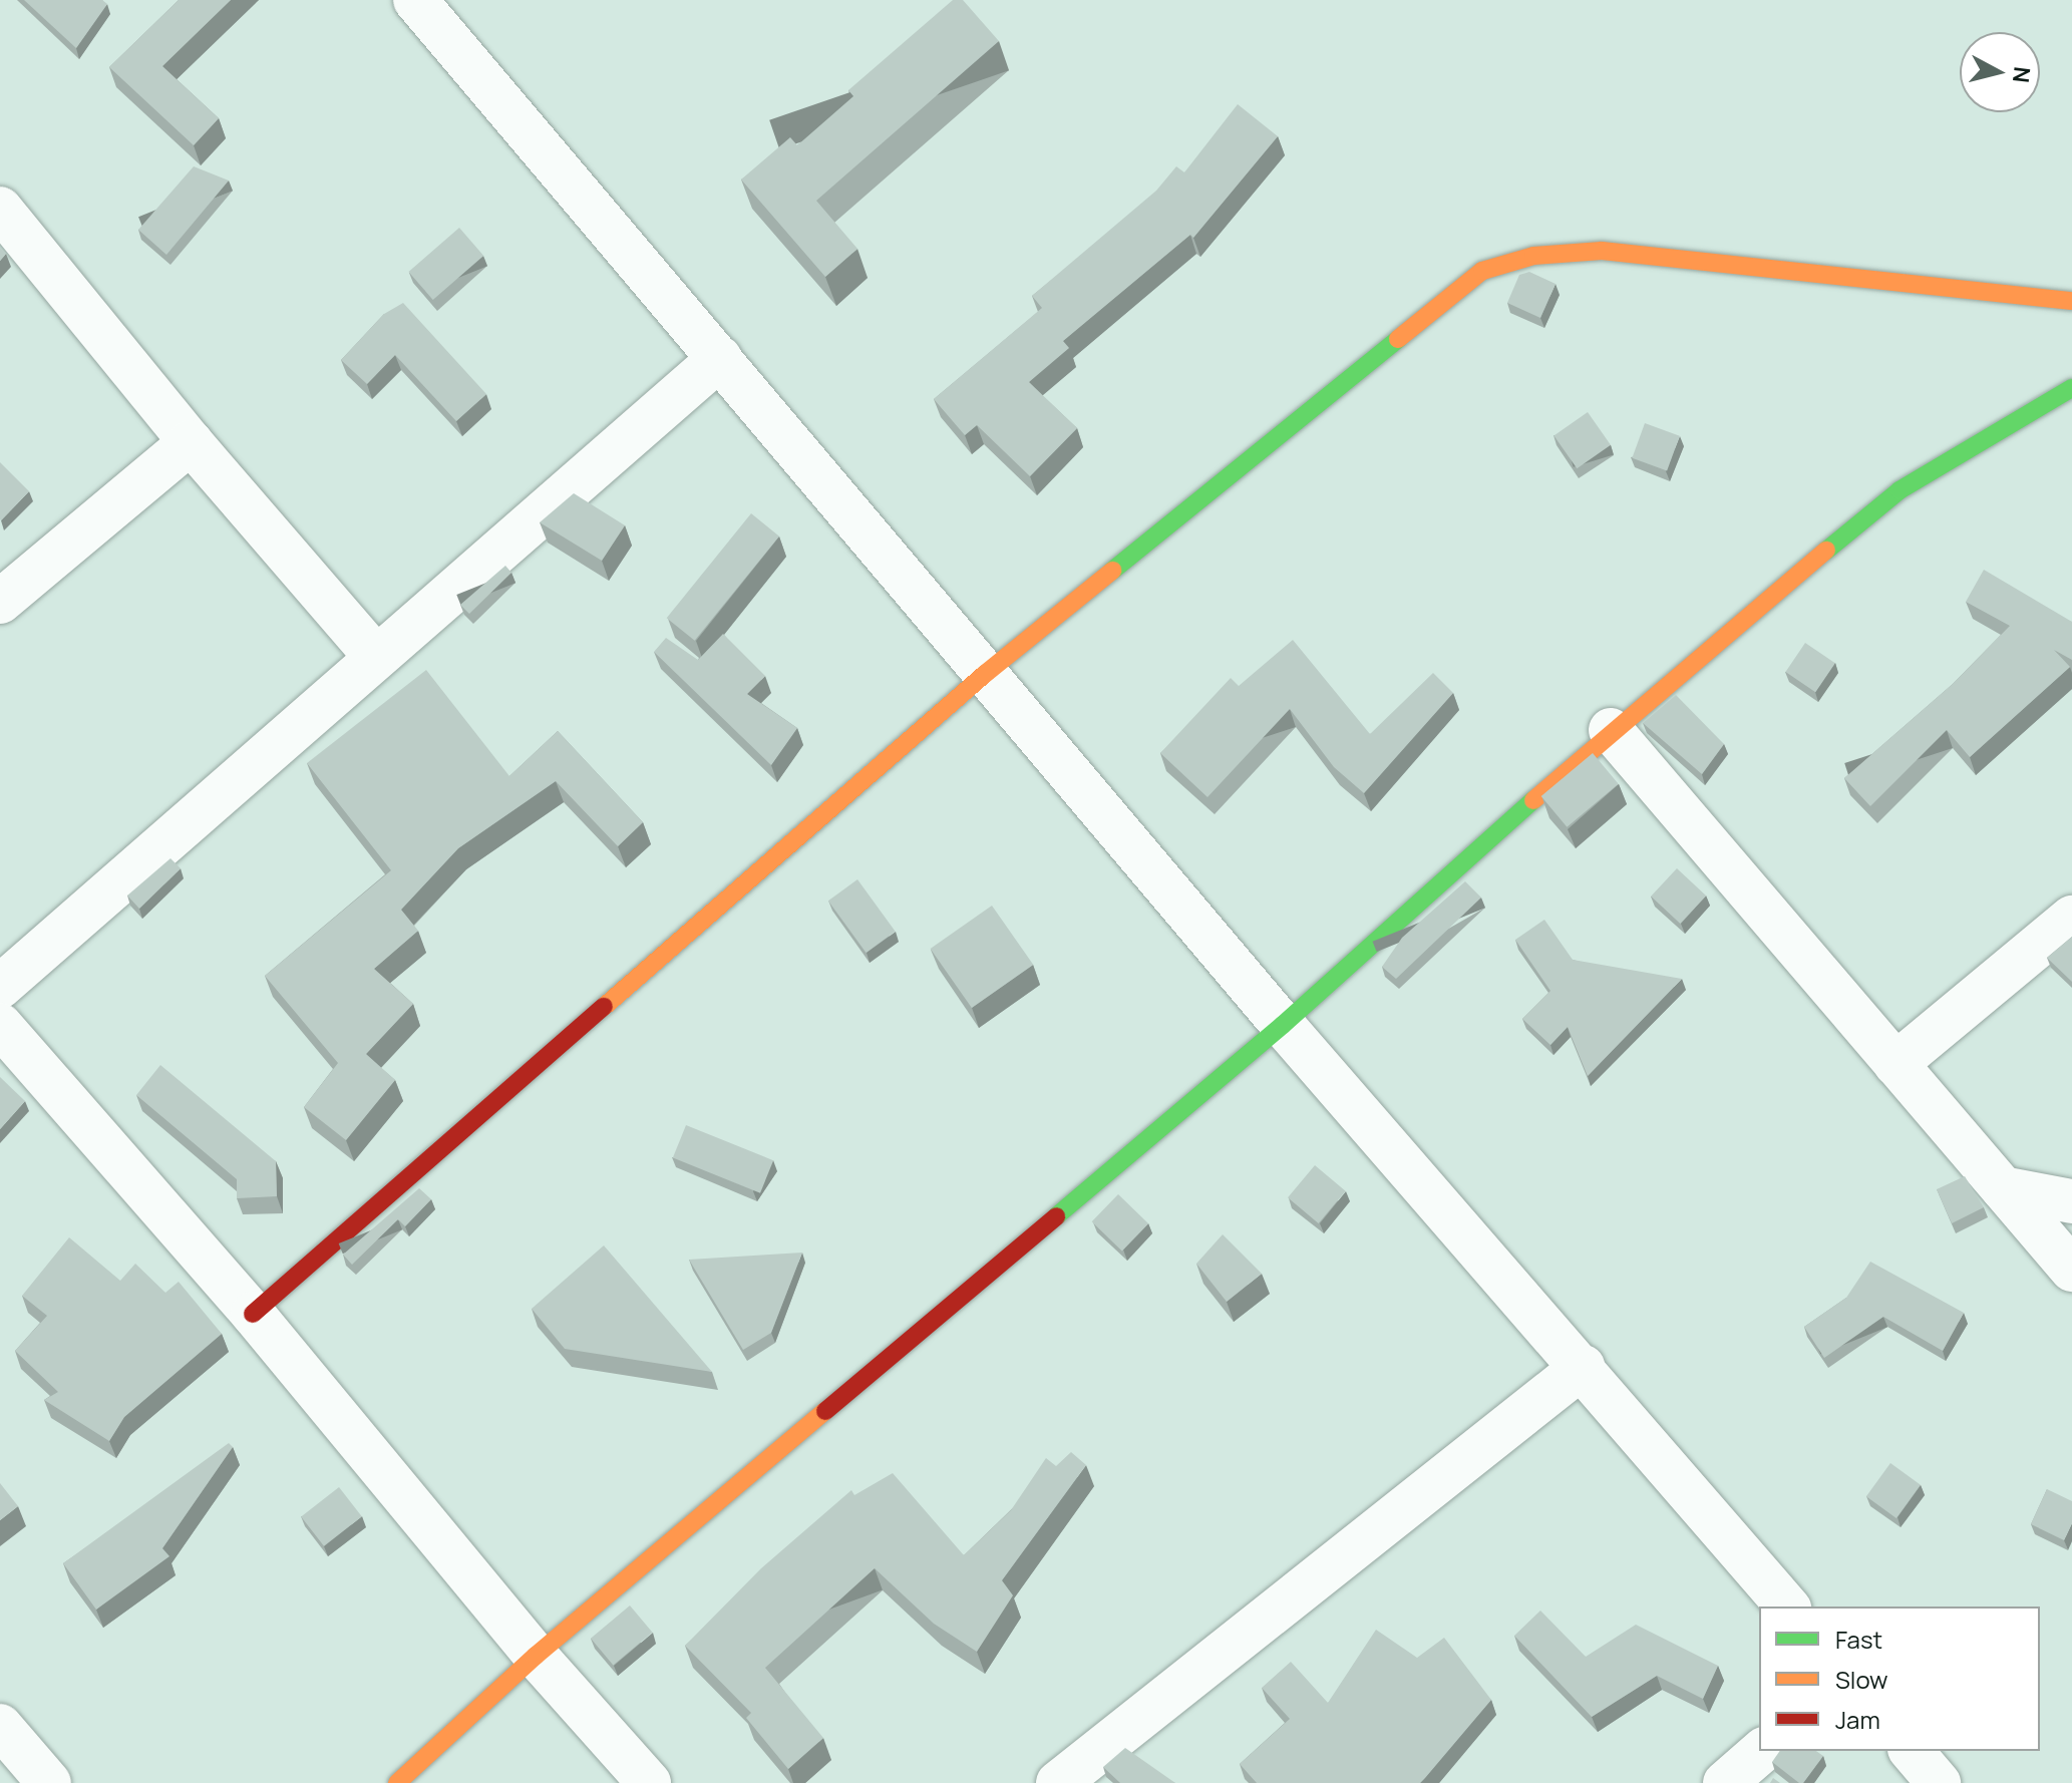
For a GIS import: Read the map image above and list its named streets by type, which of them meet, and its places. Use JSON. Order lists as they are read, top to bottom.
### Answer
{
  "legend": ["Fast", "Slow", "Jam"],
  "north": "right"
}
